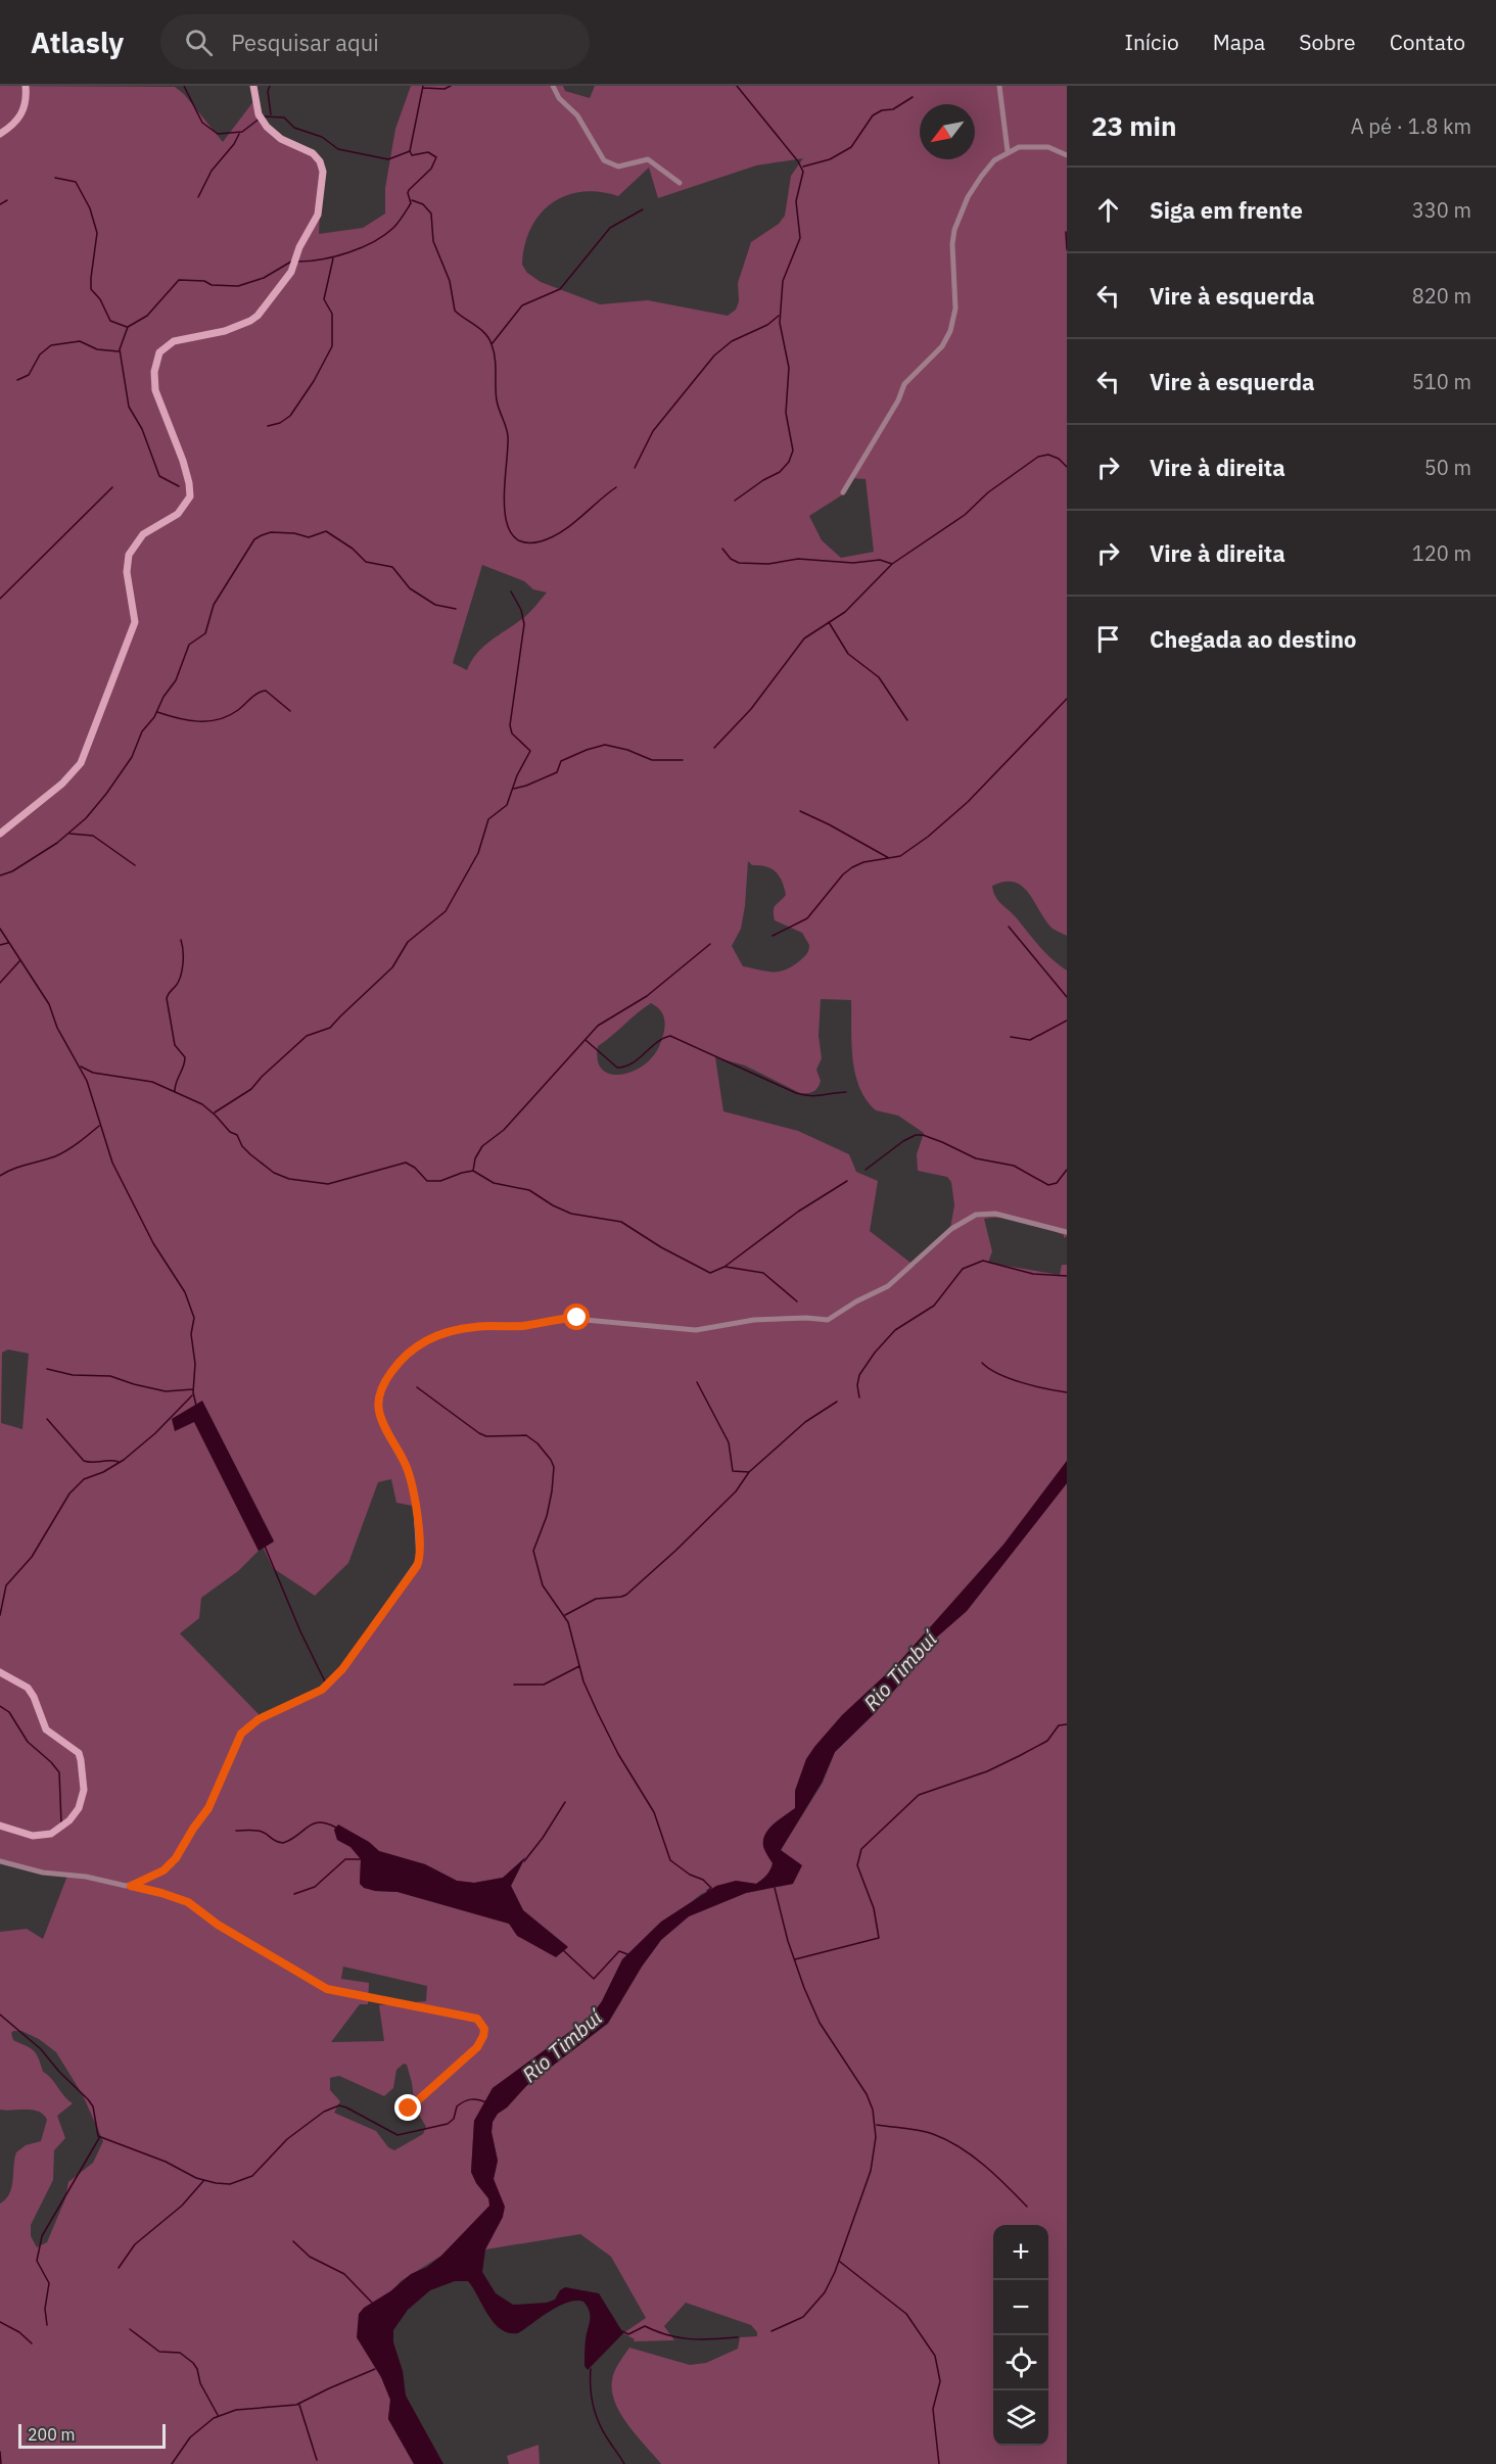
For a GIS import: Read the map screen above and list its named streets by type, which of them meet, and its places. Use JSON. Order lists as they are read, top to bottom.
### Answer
{
  "water": ["Rio Timbuí"],
  "scale_bar": "200 m",
  "north": "bottom left",
  "page": {
    "header": "Atlasly",
    "search": "Pesquisar aqui",
    "nav": [
      "Início",
      "Mapa",
      "Sobre",
      "Contato"
    ],
    "heading": ["23 min", "A pé · 1.8 km"],
    "list": [
      ["Siga em frente", "330 m"],
      ["Vire à esquerda", "820 m"],
      ["Vire à esquerda", "510 m"],
      ["Vire à direita", "50 m"],
      ["Vire à direita", "120 m"],
      "Chegada ao destino"
    ],
    "map_buttons": ["+", "−"],
    "scale": "200 m"
  }
}
